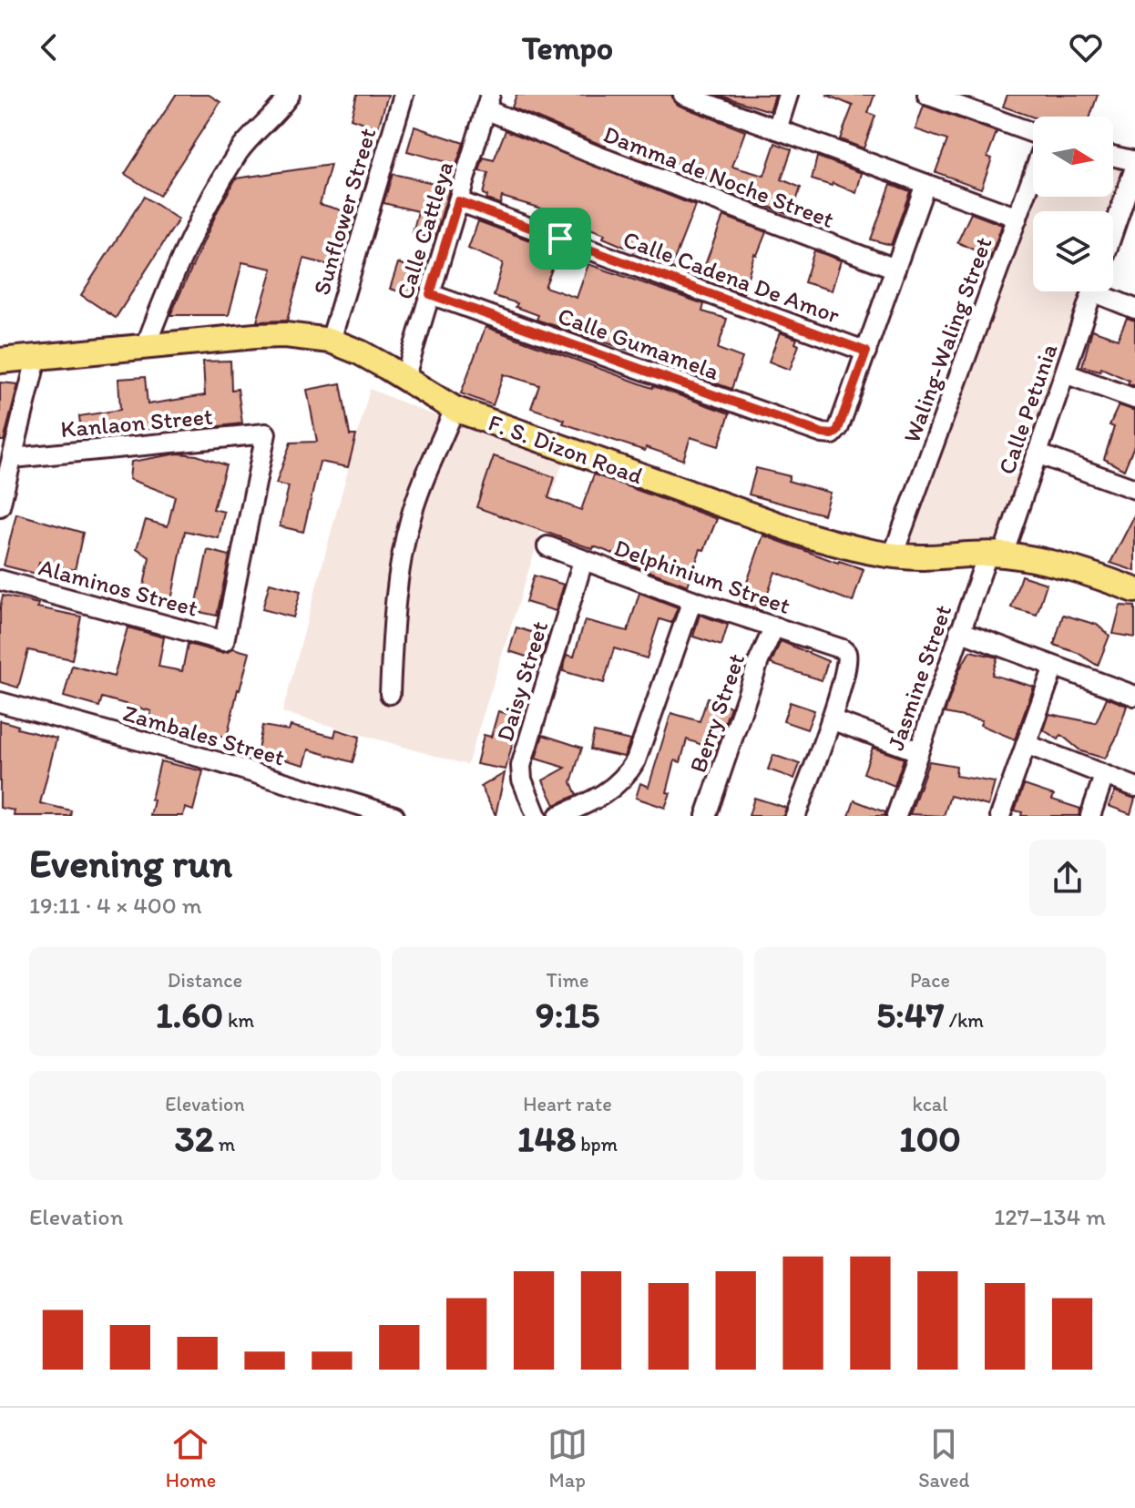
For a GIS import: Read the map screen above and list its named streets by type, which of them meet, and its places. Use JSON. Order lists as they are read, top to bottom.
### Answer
{
  "streets": {
    "main road": ["F. S. Dizon Road"],
    "street": [
      "Damma de Noche Street",
      "Sunflower Street",
      "Calle Cattleya",
      "Calle Cadena De Amor",
      "Waling-Waling Street",
      "Calle Gumamela",
      "Calle Petunia",
      "Kanlaon Street",
      "Delphinium Street",
      "Alaminos Street",
      "Jasmine Street",
      "Daisy Street",
      "Berry Street",
      "Zambales Street"
    ]
  },
  "crossings": [
    ["Damma de Noche Street", "Calle Cattleya"],
    ["Sunflower Street", "F. S. Dizon Road"],
    ["Calle Cattleya", "Calle Cadena De Amor"],
    ["Calle Cattleya", "Calle Gumamela"],
    ["Calle Cattleya", "F. S. Dizon Road"],
    ["Calle Cadena De Amor", "Calle Gumamela"],
    ["Waling-Waling Street", "F. S. Dizon Road"],
    ["Calle Petunia", "F. S. Dizon Road"],
    ["Calle Petunia", "Jasmine Street"],
    ["Kanlaon Street", "Alaminos Street"],
    ["F. S. Dizon Road", "Jasmine Street"],
    ["Delphinium Street", "Daisy Street"],
    ["Delphinium Street", "Berry Street"]
  ],
  "north": "right",
  "page": {
    "header": "Tempo",
    "heading": ["Evening run", "19:11 · 4 × 400 m"],
    "stats": [
      ["Distance", "1.60 km"],
      ["Time", "9:15"],
      ["Pace", "5:47 /km"],
      ["Elevation", "32 m"],
      ["Heart rate", "148 bpm"],
      ["kcal", "100"]
    ],
    "chart": ["Elevation", "127–134 m"],
    "tabs": ["Home", "Map", "Saved"]
  }
}
